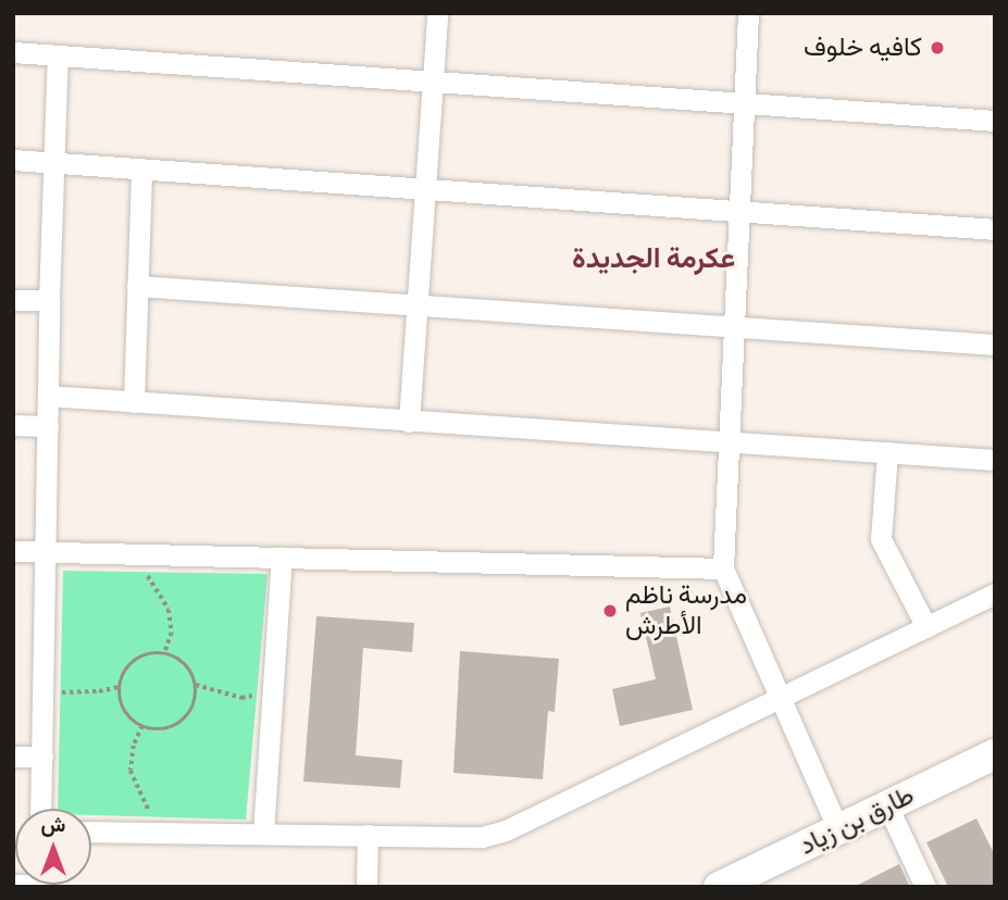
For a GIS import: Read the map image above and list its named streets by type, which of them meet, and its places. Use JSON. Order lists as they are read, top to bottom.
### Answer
{
  "streets": {
    "main road": ["طارق بن زياد"]
  },
  "districts": ["عكرمة الجديدة"],
  "places": ["كافيه خلوف", "مدرسة ناظم الأطرش"],
  "north": "top"
}
